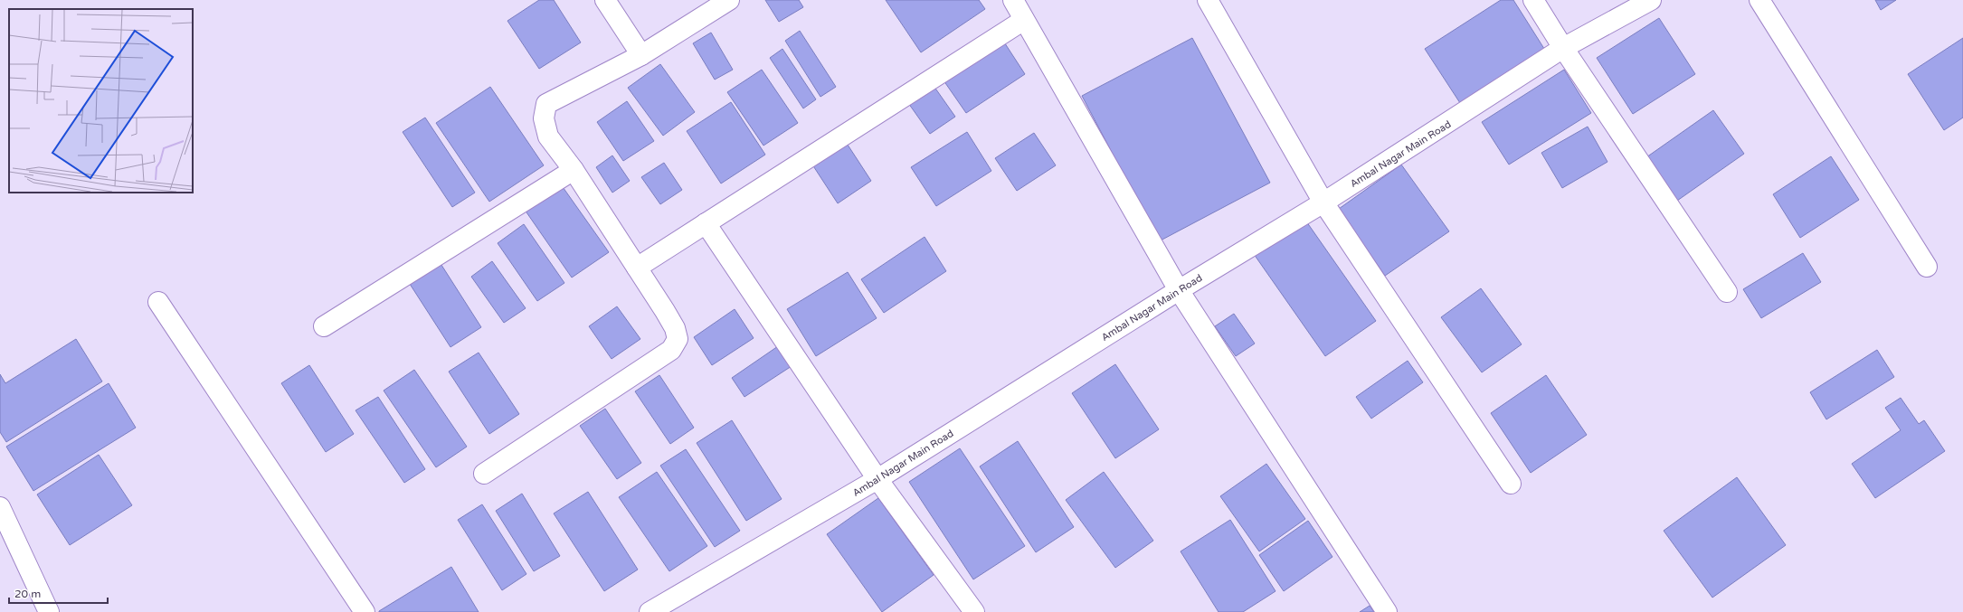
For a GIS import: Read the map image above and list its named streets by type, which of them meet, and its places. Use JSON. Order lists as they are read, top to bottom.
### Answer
{
  "streets": {
    "street": ["Ambal Nagar Main Road"]
  },
  "scale_bar": "20 m"
}
